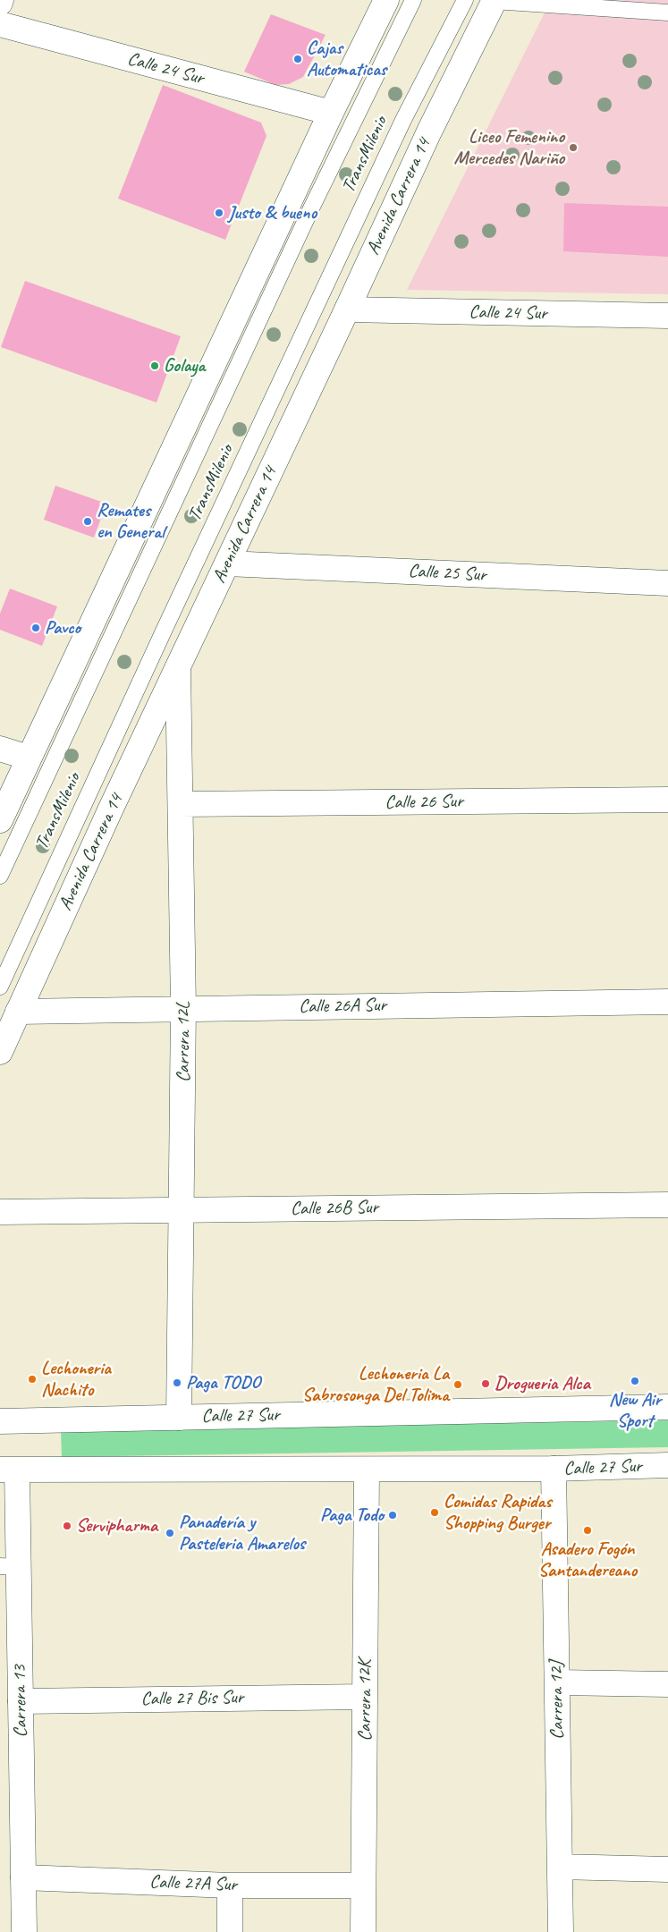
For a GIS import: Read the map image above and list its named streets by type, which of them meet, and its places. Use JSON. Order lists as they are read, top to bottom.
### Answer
{
  "streets": {
    "street": [
      "Calle 24 Sur",
      "Avenida Carrera 14",
      "Calle 25 Sur",
      "Calle 26 Sur",
      "Calle 26A Sur",
      "Carrera 12L",
      "Calle 26B Sur",
      "Calle 27 Sur",
      "Calle 27 Bis Sur",
      "Carrera 12K",
      "Carrera 12J",
      "Carrera 13",
      "Calle 27A Sur"
    ],
    "lane": ["TransMilenio"]
  },
  "crossings": [
    ["Calle 24 Sur", "Avenida Carrera 14"],
    ["Avenida Carrera 14", "Calle 25 Sur"],
    ["Avenida Carrera 14", "Calle 26A Sur"],
    ["Avenida Carrera 14", "Carrera 12L"],
    ["Calle 26 Sur", "Carrera 12L"],
    ["Calle 26A Sur", "Carrera 12L"],
    ["Carrera 12L", "Calle 26B Sur"],
    ["Carrera 12L", "Calle 27 Sur"],
    ["Calle 27 Sur", "Carrera 12K"],
    ["Calle 27 Sur", "Carrera 12J"],
    ["Calle 27 Sur", "Carrera 13"],
    ["Calle 27 Bis Sur", "Carrera 12K"],
    ["Calle 27 Bis Sur", "Carrera 13"],
    ["Carrera 12K", "Calle 27A Sur"],
    ["Carrera 13", "Calle 27A Sur"]
  ],
  "places": [
    "Cajas Automaticas",
    "Liceo Femenino Mercedes Nariño",
    "Justo & bueno",
    "Golaya",
    "Remates en General",
    "Pavco",
    "Lechoneria Nachito",
    "New Air Sport",
    "Paga TODO",
    "Drogueria Alca",
    "Lechoneria La Sabrosonga Del Tolima",
    "Comidas Rapidas Shopping Burger",
    "Paga Todo",
    "Servipharma",
    "Asadero Fogón Santandereano",
    "Panadería y Pasteleria Amarelos"
  ]
}
